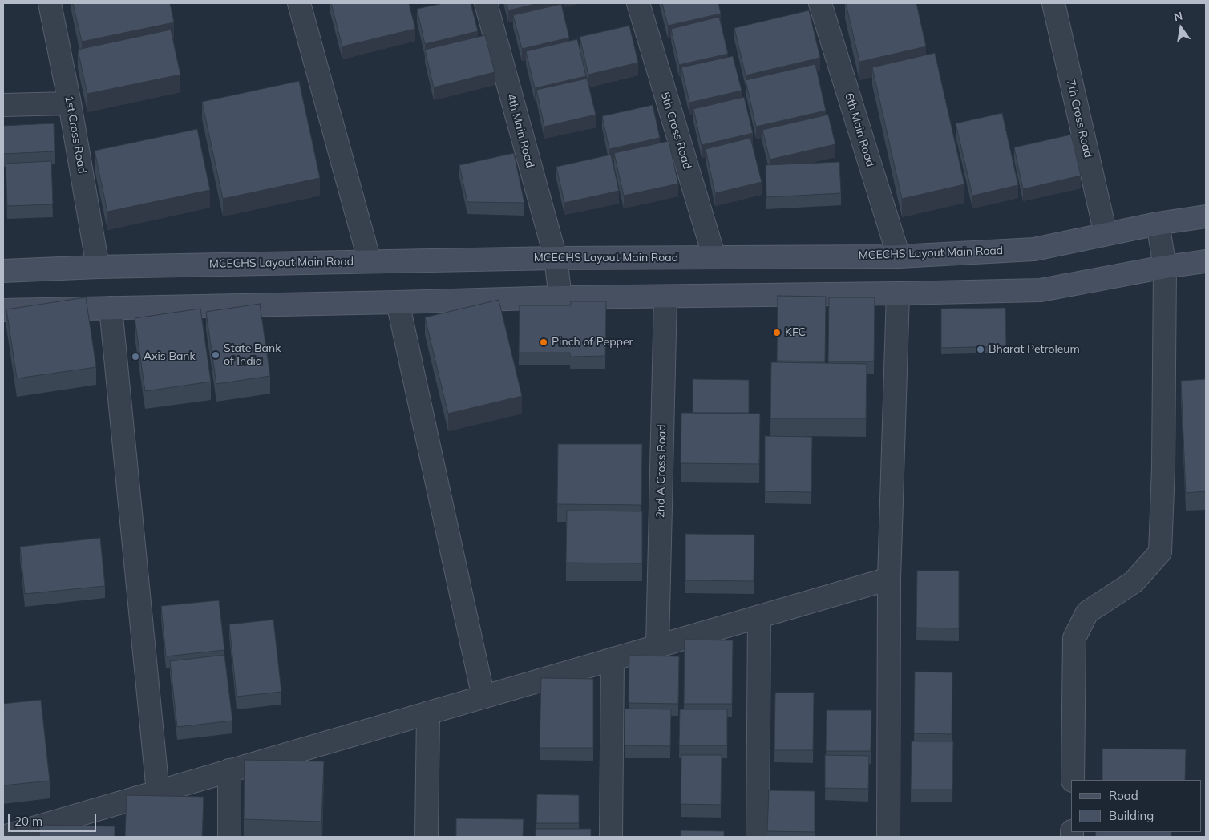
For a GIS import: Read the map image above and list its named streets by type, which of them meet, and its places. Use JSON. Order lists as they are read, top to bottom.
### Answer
{
  "streets": {
    "main road": ["MCECHS Layout Main Road"],
    "street": [
      "7th Cross Road",
      "6th Main Road",
      "4th Main Road",
      "5th Cross Road",
      "1st Cross Road",
      "2nd A Cross Road"
    ]
  },
  "crossings": [
    ["7th Cross Road", "MCECHS Layout Main Road"],
    ["6th Main Road", "MCECHS Layout Main Road"],
    ["4th Main Road", "MCECHS Layout Main Road"],
    ["5th Cross Road", "MCECHS Layout Main Road"],
    ["1st Cross Road", "MCECHS Layout Main Road"]
  ],
  "places": [
    "KFC",
    "Pinch of Pepper",
    "Bharat Petroleum",
    "State Bank of India",
    "Axis Bank"
  ],
  "legend": ["Road", "Building"],
  "scale_bar": "20 m",
  "north": "top"
}
